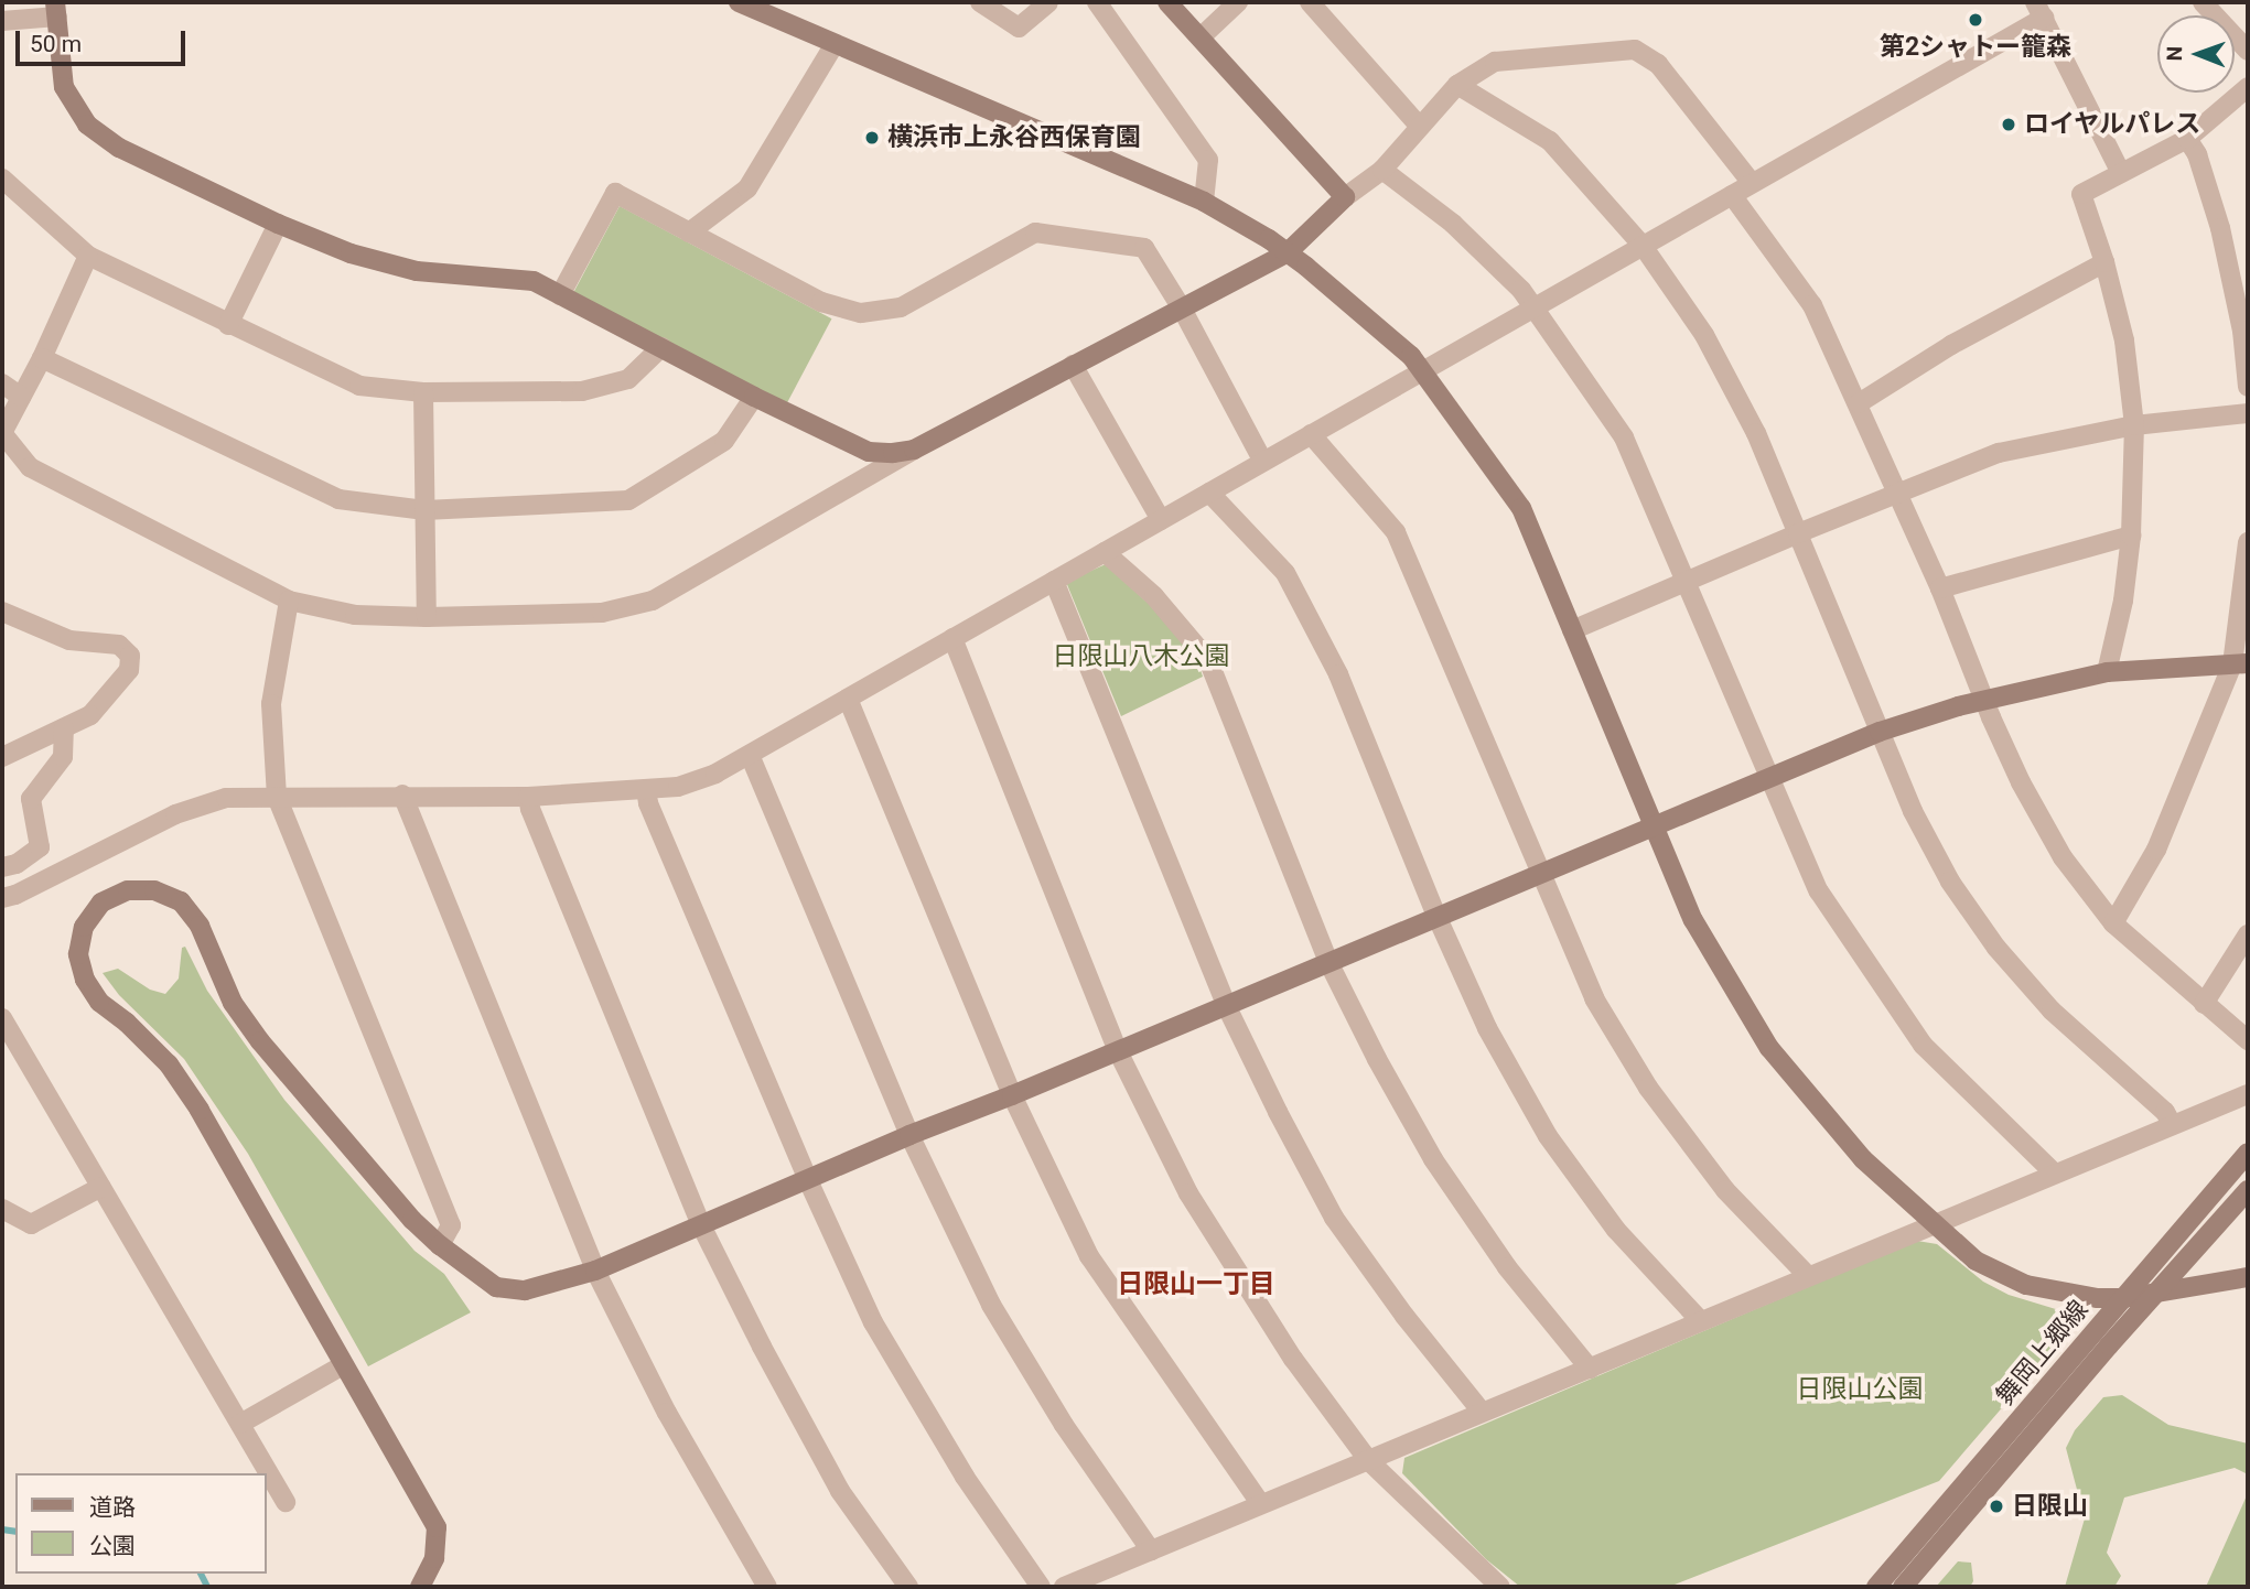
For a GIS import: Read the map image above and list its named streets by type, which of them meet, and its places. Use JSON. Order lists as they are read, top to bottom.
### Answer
{
  "streets": {
    "street": ["舞岡上郷線"]
  },
  "districts": ["日限山一丁目"],
  "parks": ["日限山八木公園", "日限山公園"],
  "places": [
    "第2シャトー籠森",
    "ロイヤルパレス",
    "横浜市上永谷西保育園",
    "日限山"
  ],
  "legend": ["道路", "公園"],
  "scale_bar": "50 m",
  "north": "left"
}
